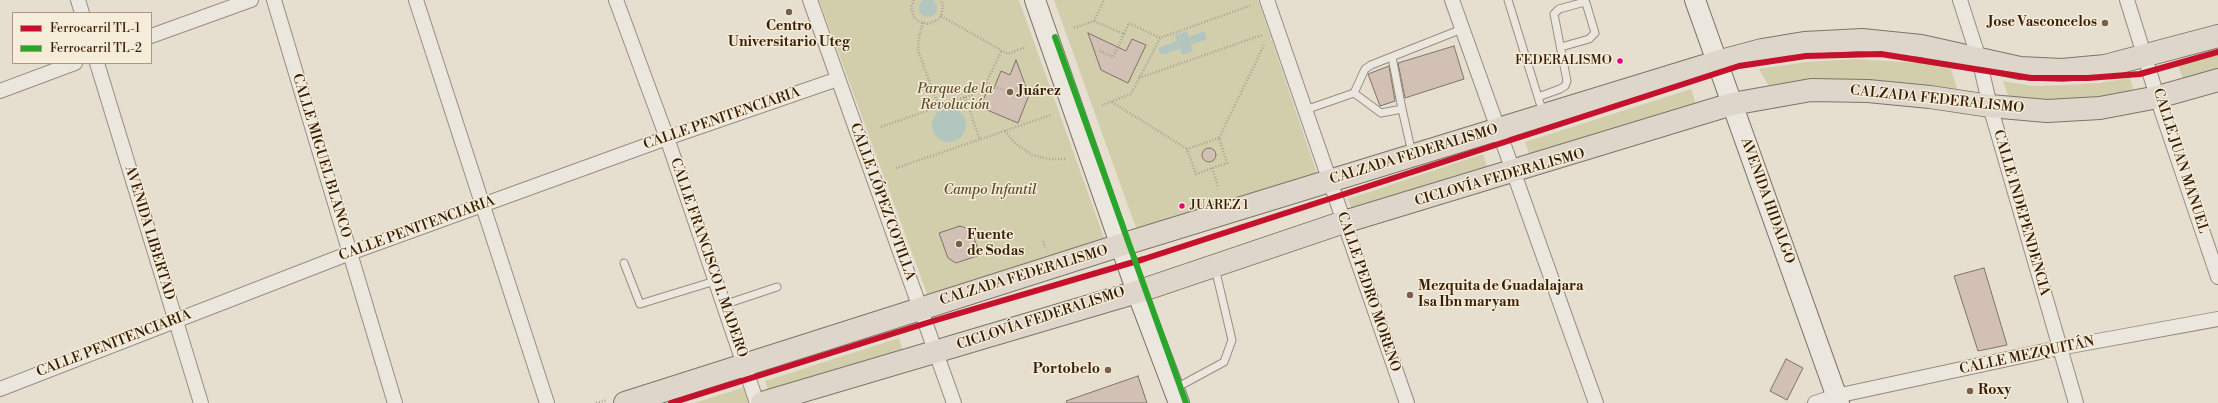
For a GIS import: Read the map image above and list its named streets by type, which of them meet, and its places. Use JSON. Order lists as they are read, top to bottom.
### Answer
{
  "streets": {
    "main road": ["CALZADA FEDERALISMO", "AVENIDA HIDALGO"],
    "street": [
      "CALLE PENITENCIARIA",
      "CALLE MIGUEL BLANCO",
      "CALLE JUAN MANUEL",
      "CALLE LÓPEZ COTILLA",
      "CALLE INDEPENDENCIA",
      "AVENIDA LIBERTAD",
      "CALLE FRANCISCO I. MADERO",
      "CALLE PEDRO MORENO",
      "CALLE MEZQUITÁN"
    ]
  },
  "crossings": [
    ["CALZADA FEDERALISMO", "CALLE JUAN MANUEL"],
    ["CALZADA FEDERALISMO", "AVENIDA HIDALGO"],
    ["CALZADA FEDERALISMO", "CALLE LÓPEZ COTILLA"],
    ["CALZADA FEDERALISMO", "CALLE INDEPENDENCIA"],
    ["CALZADA FEDERALISMO", "CALLE FRANCISCO I. MADERO"],
    ["CALZADA FEDERALISMO", "CALLE PEDRO MORENO"],
    ["CALLE PENITENCIARIA", "CALLE MIGUEL BLANCO"],
    ["CALLE PENITENCIARIA", "CALLE LÓPEZ COTILLA"],
    ["CALLE PENITENCIARIA", "AVENIDA LIBERTAD"],
    ["CALLE PENITENCIARIA", "CALLE FRANCISCO I. MADERO"],
    ["AVENIDA HIDALGO", "CALLE MEZQUITÁN"],
    ["CALLE INDEPENDENCIA", "CALLE MEZQUITÁN"]
  ],
  "parks": ["Parque de la Revolución", "Campo Infantil"],
  "places": [
    "Centro Universitario Uteg",
    "Jose Vasconcelos",
    "FEDERALISMO",
    "Juárez",
    "JUAREZ 1",
    "Fuente de Sodas",
    "Mezquita de Guadalajara Isa Ibn maryam",
    "Portobelo",
    "Roxy"
  ],
  "lines": ["rail line TL-2", "rail line TL-1"],
  "legend": ["Ferrocarril TL-1", "Ferrocarril TL-2"]
}
